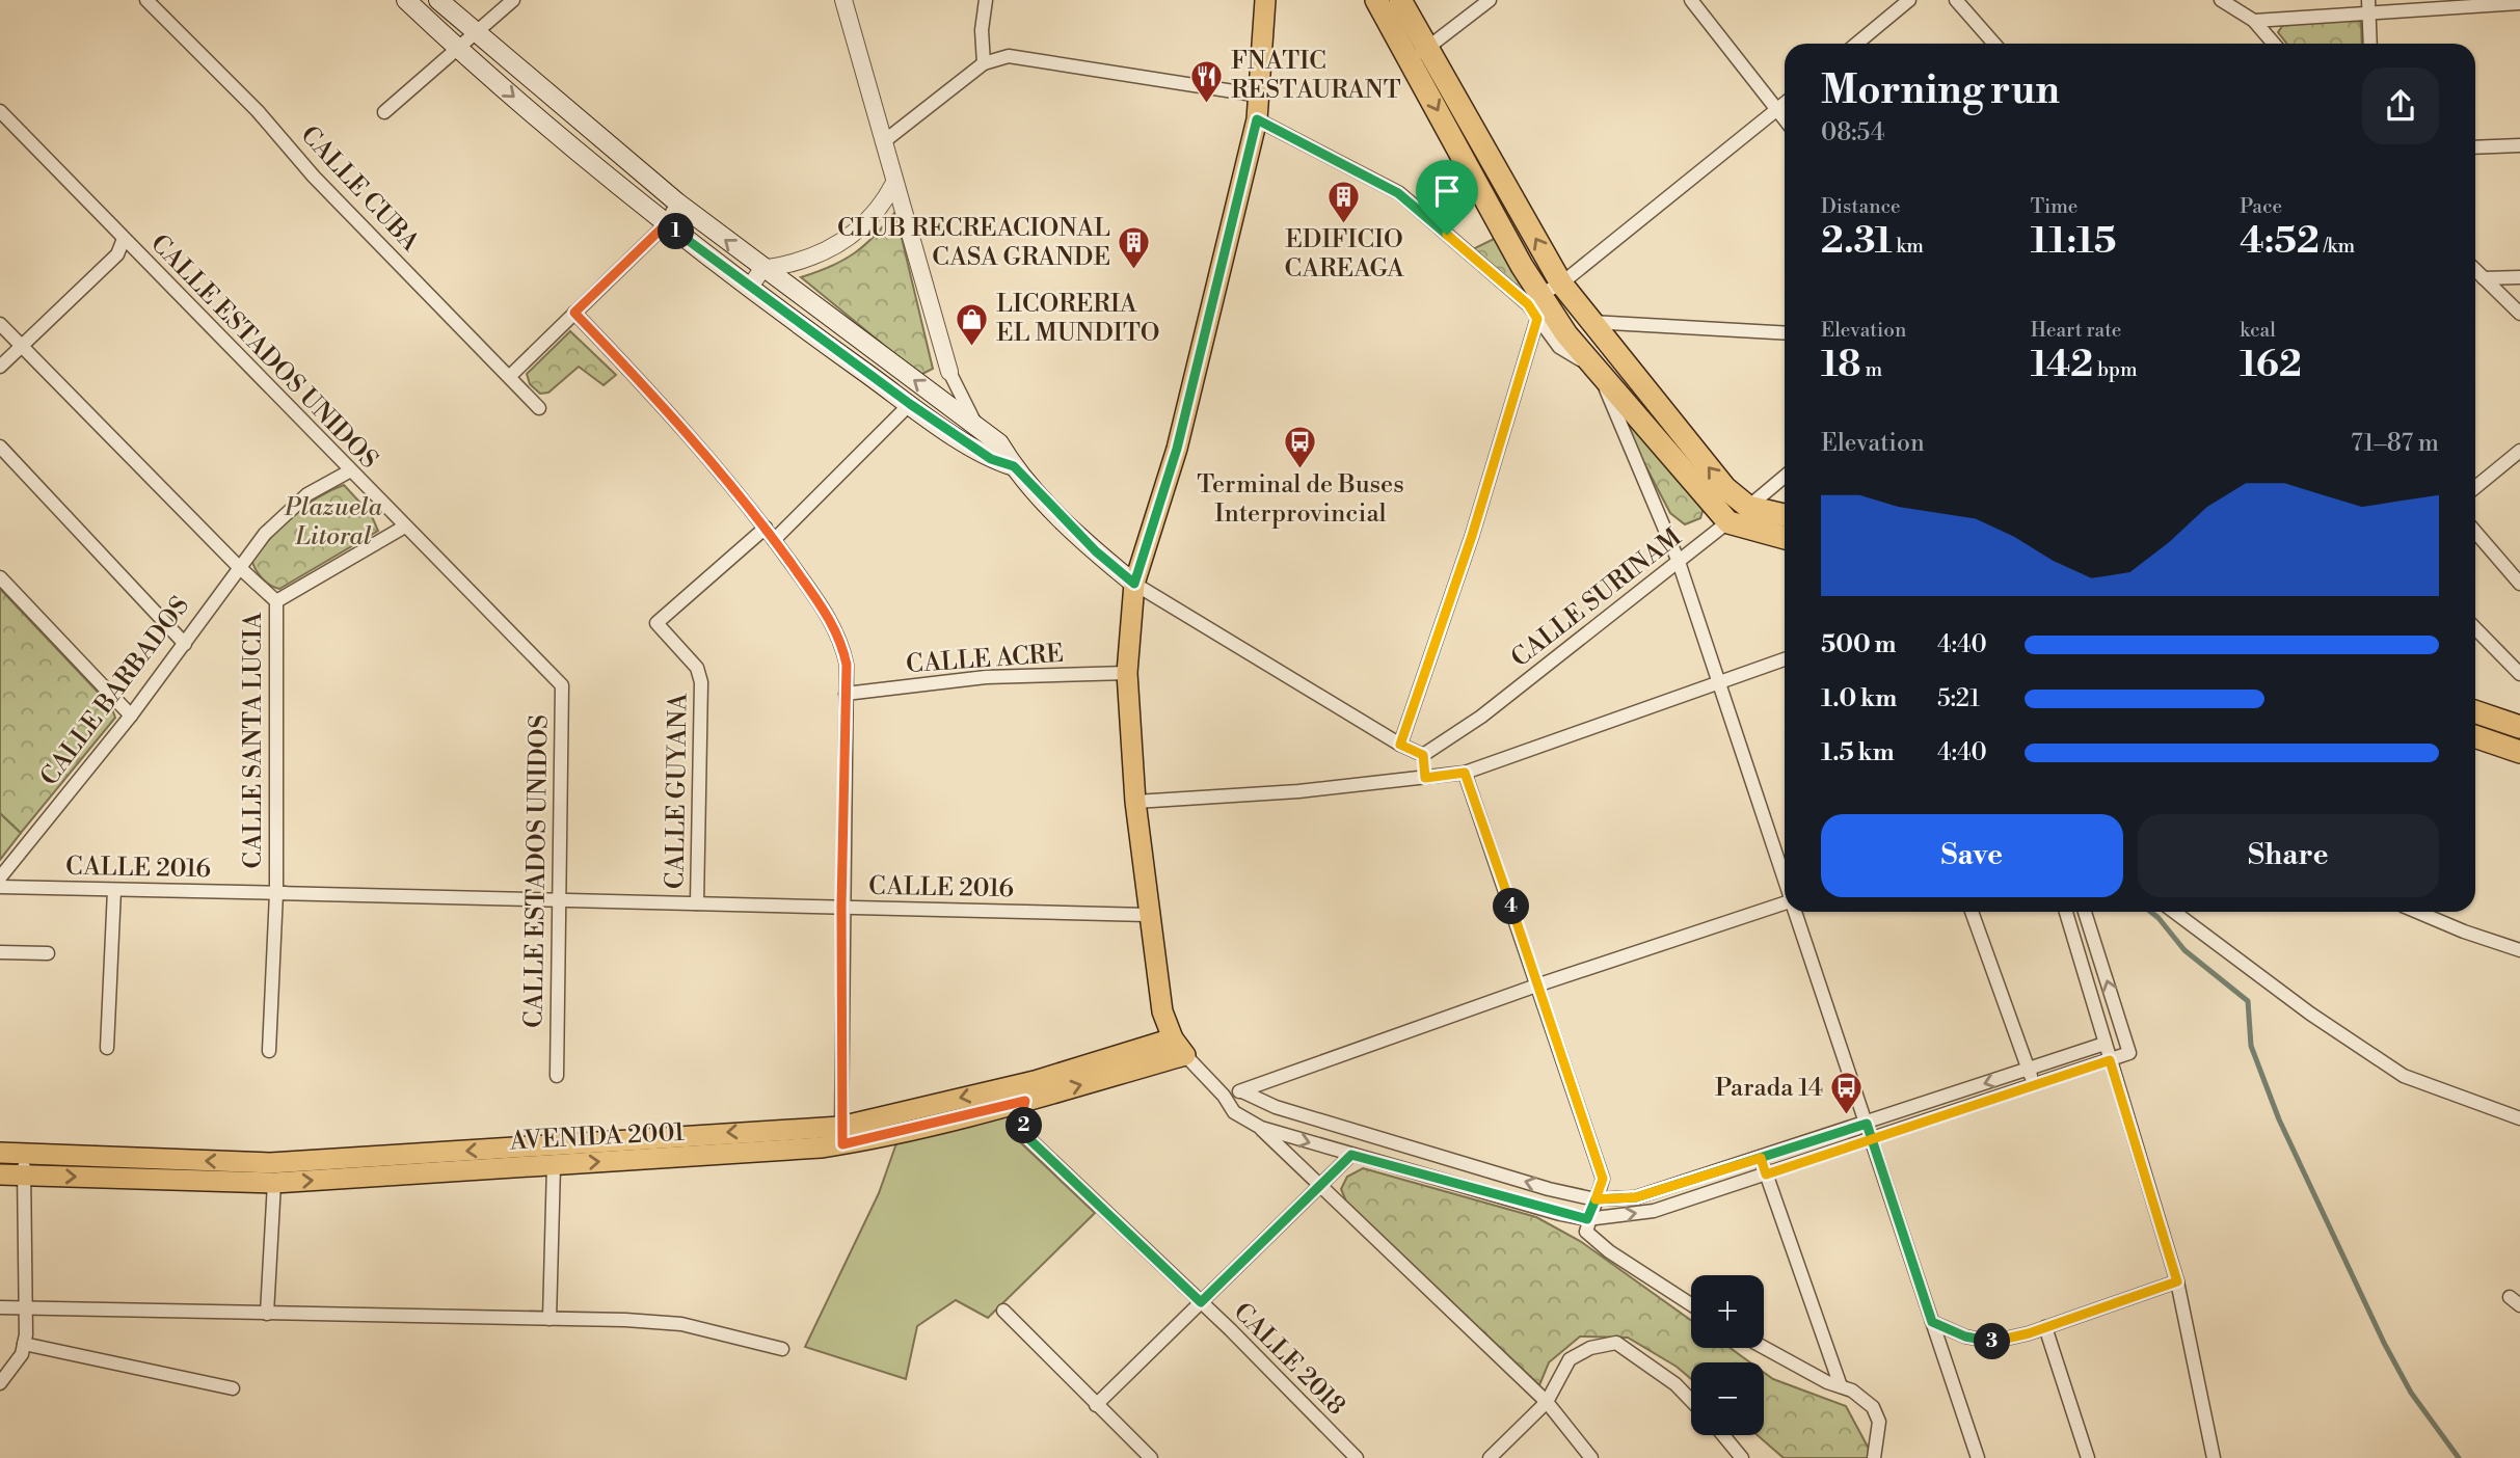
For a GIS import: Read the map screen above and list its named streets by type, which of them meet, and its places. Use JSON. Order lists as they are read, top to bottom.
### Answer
{
  "streets": {
    "main road": ["AVENIDA 2001"],
    "street": [
      "CALLE CUBA",
      "CALLE ESTADOS UNIDOS",
      "CALLE SURINAM",
      "CALLE ACRE",
      "CALLE BARBADOS",
      "CALLE SANTA LUCIA",
      "CALLE GUYANA",
      "CALLE 2016",
      "CALLE 2018"
    ]
  },
  "crossings": [
    ["CALLE ESTADOS UNIDOS", "CALLE BARBADOS"],
    ["CALLE ESTADOS UNIDOS", "CALLE 2016"],
    ["CALLE BARBADOS", "CALLE SANTA LUCIA"],
    ["CALLE SANTA LUCIA", "CALLE 2016"],
    ["CALLE GUYANA", "CALLE 2016"],
    ["AVENIDA 2001", "CALLE 2018"]
  ],
  "parks": ["Plazuela Litoral"],
  "places": {
    "restaurant": ["FNATIC RESTAURANT"],
    "building": ["EDIFICIO CAREAGA", "CLUB RECREACIONAL CASA GRANDE"],
    "shop": ["LICORERIA EL MUNDITO"],
    "bus stop": ["Terminal de Buses Interprovincial", "Parada 14"]
  },
  "page": {
    "heading": ["Morning run", "08:54"],
    "stats": [
      ["Distance", "2.31 km"],
      ["Time", "11:15"],
      ["Pace", "4:52 /km"],
      ["Elevation", "18 m"],
      ["Heart rate", "142 bpm"],
      ["kcal", "162"]
    ],
    "pins": [
      "1",
      "4",
      "2",
      "3"
    ],
    "chart": ["Elevation", "71–87 m"],
    "list": [
      {
        "name": "500 m",
        "note": "4:40"
      },
      {
        "name": "1.0 km",
        "note": "5:21"
      },
      {
        "name": "1.5 km",
        "note": "4:40"
      }
    ],
    "buttons": ["Save", "Share"],
    "map_buttons": ["+", "−"]
  }
}
